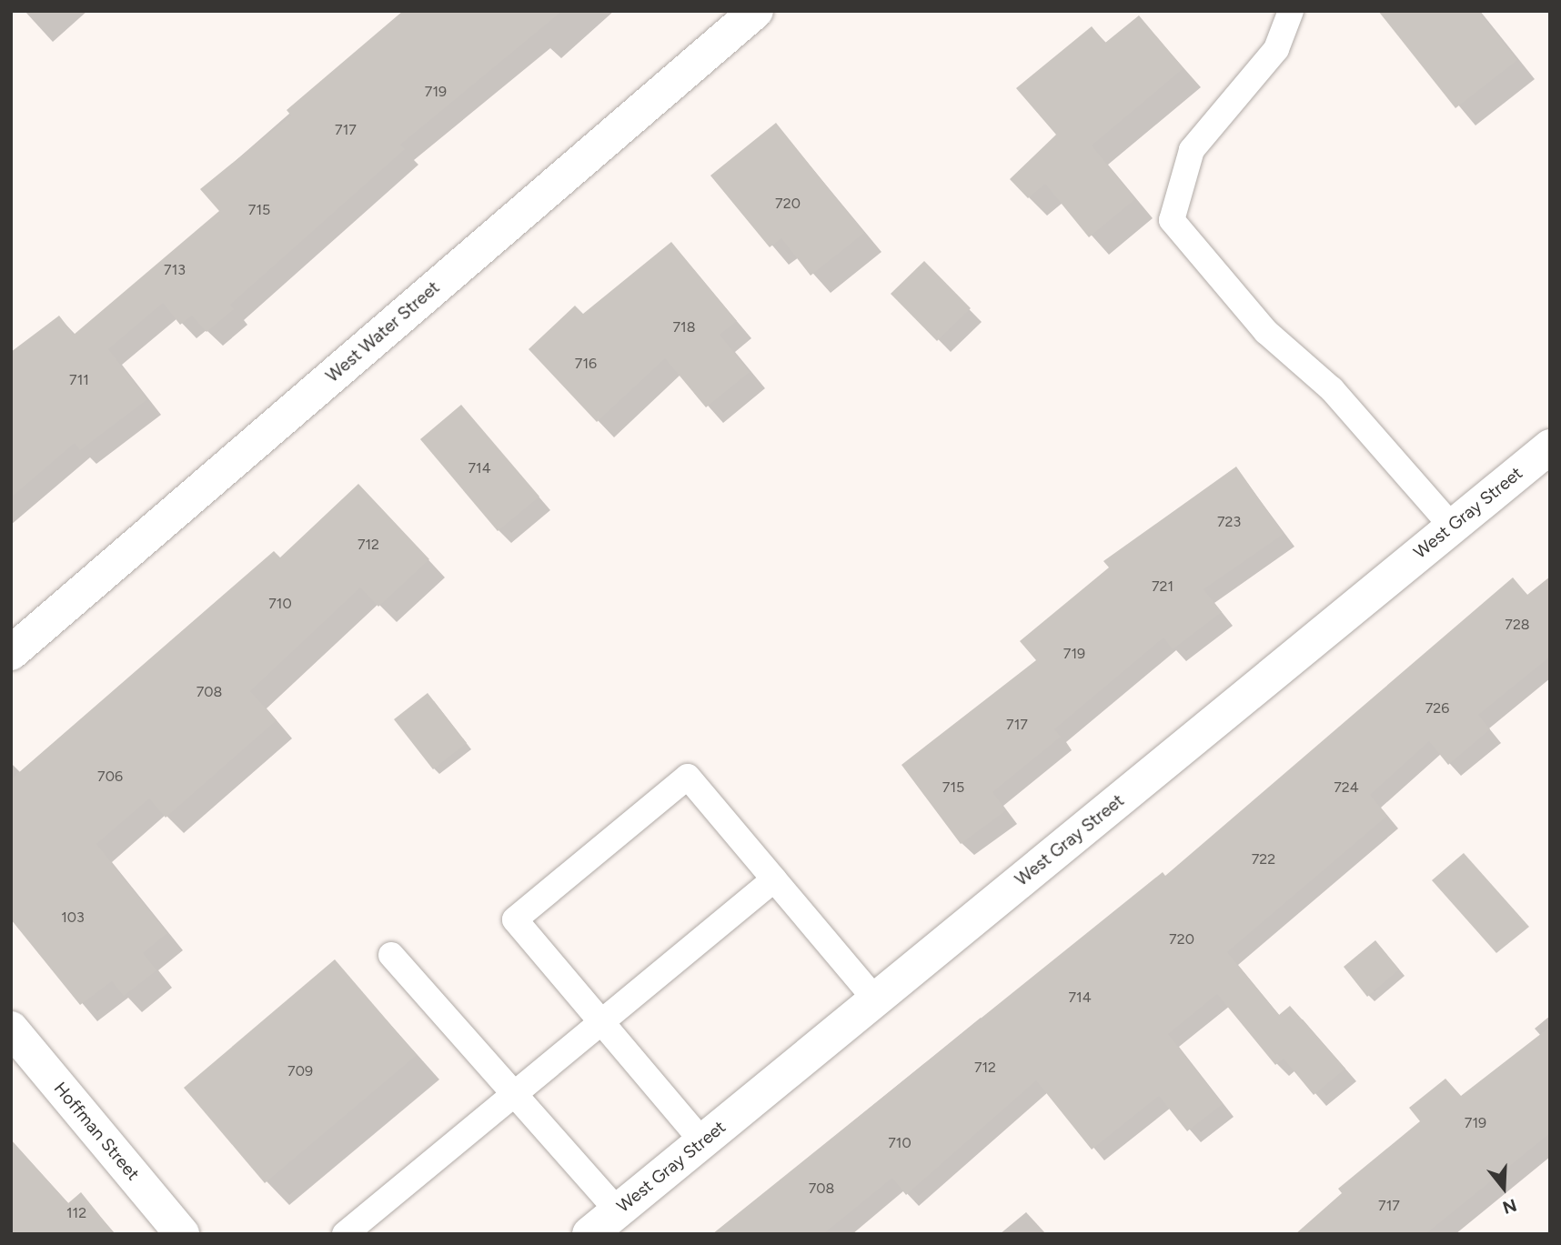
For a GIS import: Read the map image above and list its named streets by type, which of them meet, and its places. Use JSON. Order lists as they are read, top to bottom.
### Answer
{
  "streets": {
    "street": ["West Water Street", "West Gray Street", "Hoffman Street"]
  },
  "house_numbers": [
    "719",
    "717",
    "720",
    "715",
    "713",
    "718",
    "716",
    "711",
    "714",
    "723",
    "712",
    "721",
    "710",
    "728",
    "719",
    "708",
    "726",
    "717",
    "706",
    "715",
    "724",
    "722",
    "103",
    "720",
    "714",
    "712",
    "709",
    "719",
    "710",
    "708",
    "717",
    "112"
  ],
  "north": "bottom"
}
